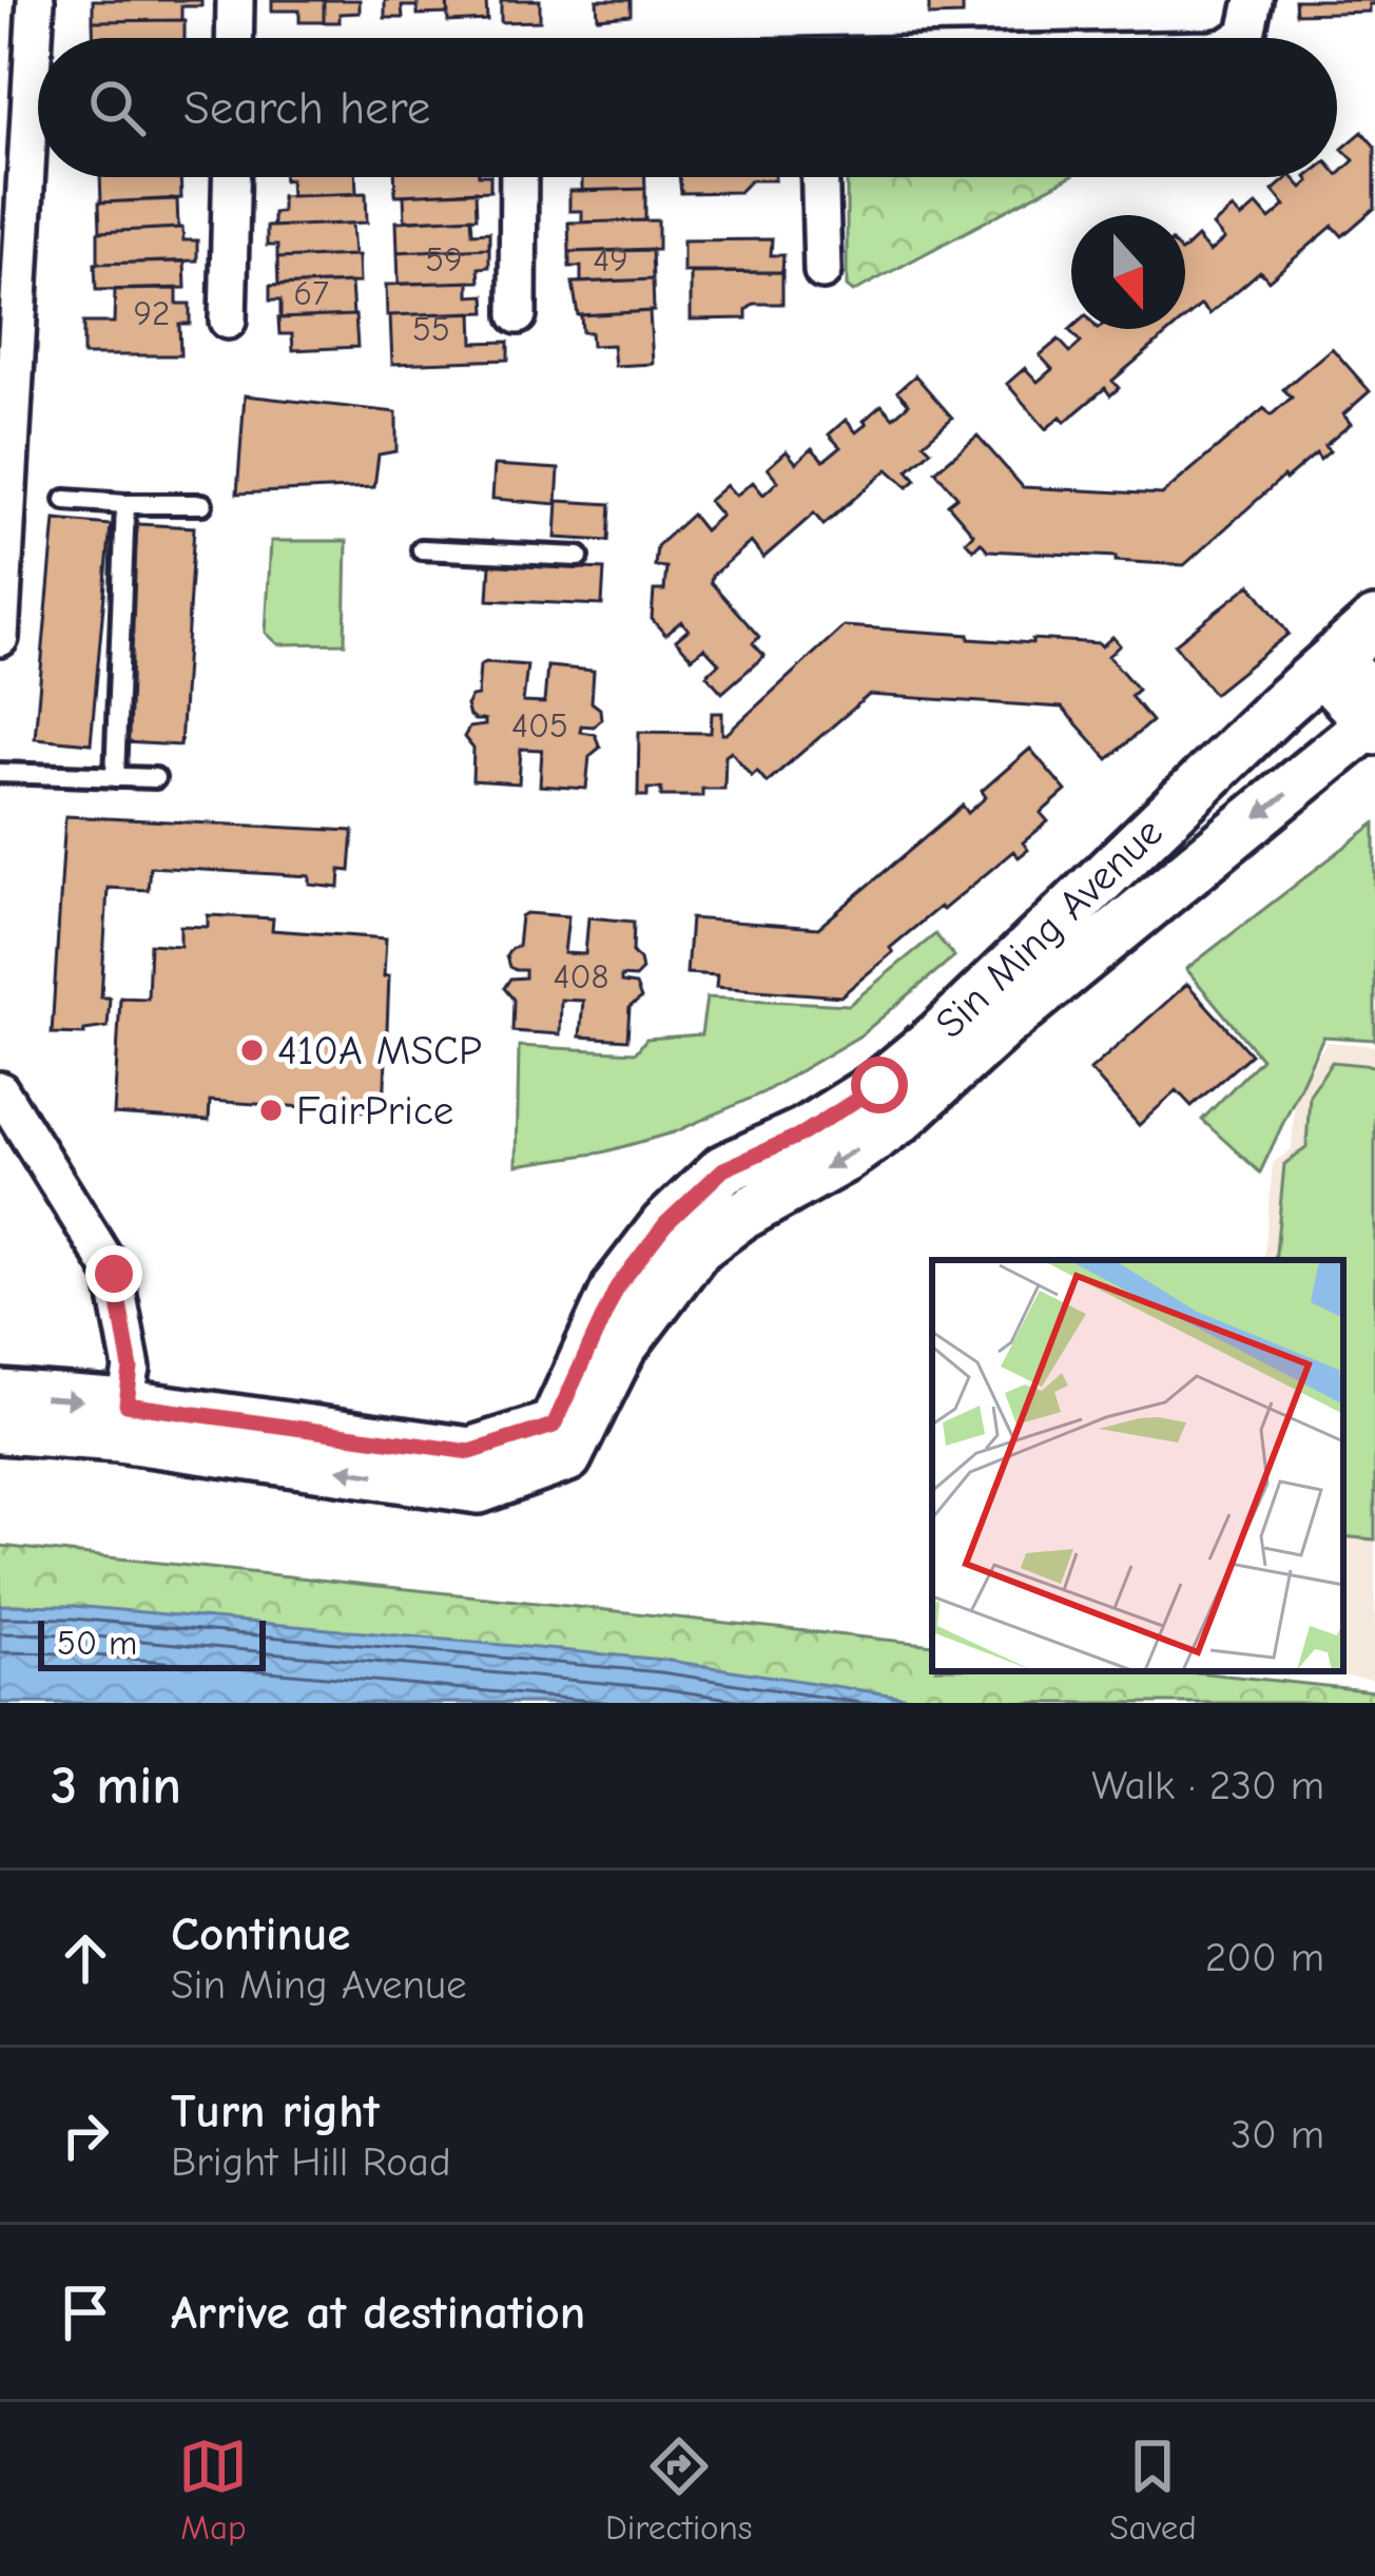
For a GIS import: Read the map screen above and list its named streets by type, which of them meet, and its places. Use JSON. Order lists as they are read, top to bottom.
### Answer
{
  "streets": {
    "main road": ["Sin Ming Avenue"]
  },
  "places": ["410A MSCP", "FairPrice"],
  "house_numbers": [
    "59",
    "49",
    "67",
    "92",
    "55",
    "405",
    "408"
  ],
  "scale_bar": "50 m",
  "north": "bottom",
  "page": {
    "search": "Search here",
    "scale": "50 m",
    "heading": ["3 min", "Walk · 230 m"],
    "list": [
      ["Continue", "Sin Ming Avenue", "200 m"],
      ["Turn right", "Bright Hill Road", "30 m"],
      "Arrive at destination"
    ],
    "nav": ["Map", "Directions", "Saved"]
  }
}
